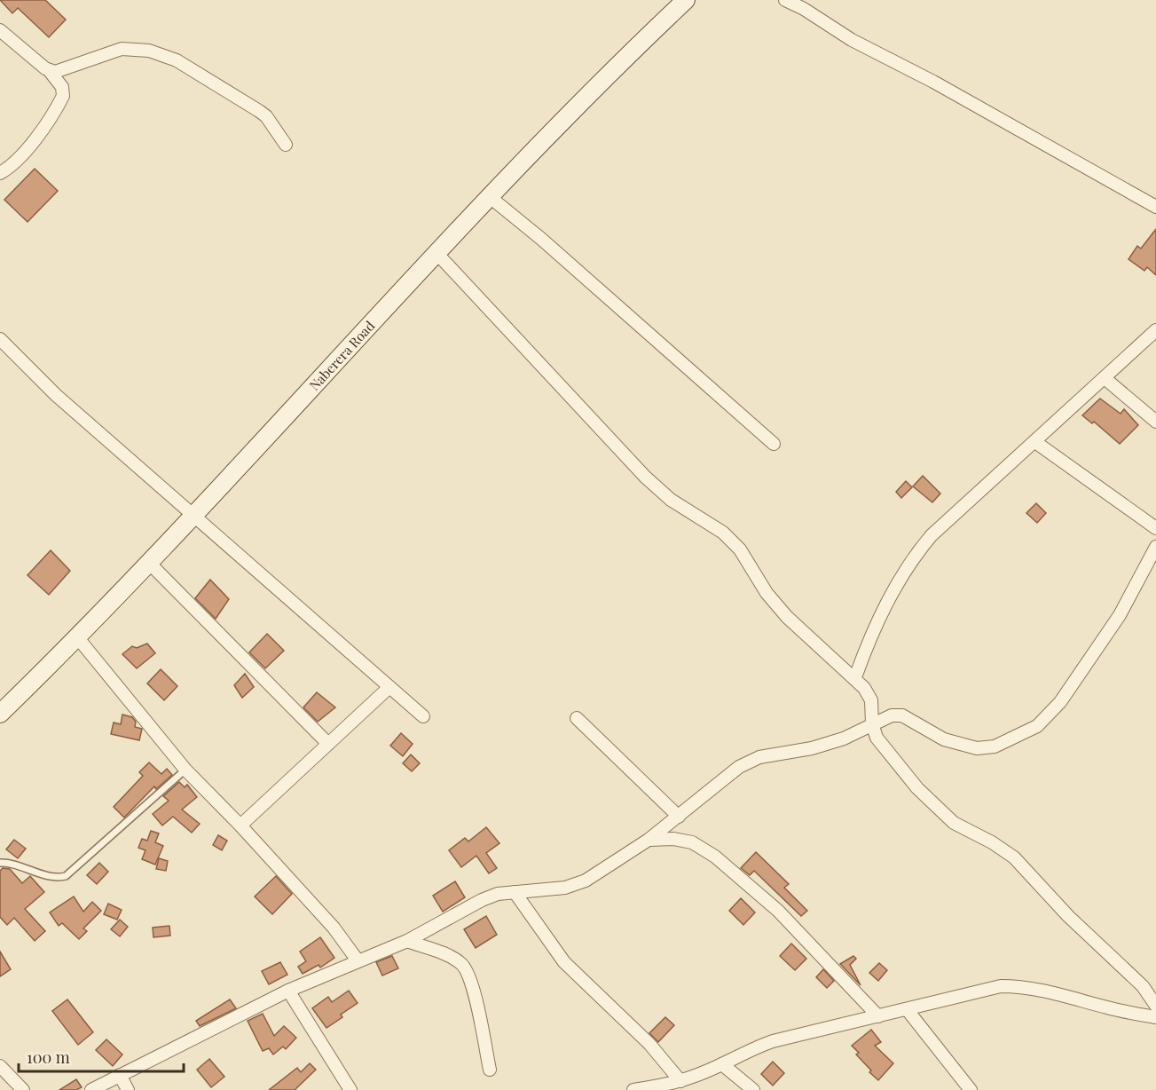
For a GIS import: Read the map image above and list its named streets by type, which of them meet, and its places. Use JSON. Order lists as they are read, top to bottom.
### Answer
{
  "streets": {
    "street": ["Naberera Road"]
  },
  "scale_bar": "100 m"
}
